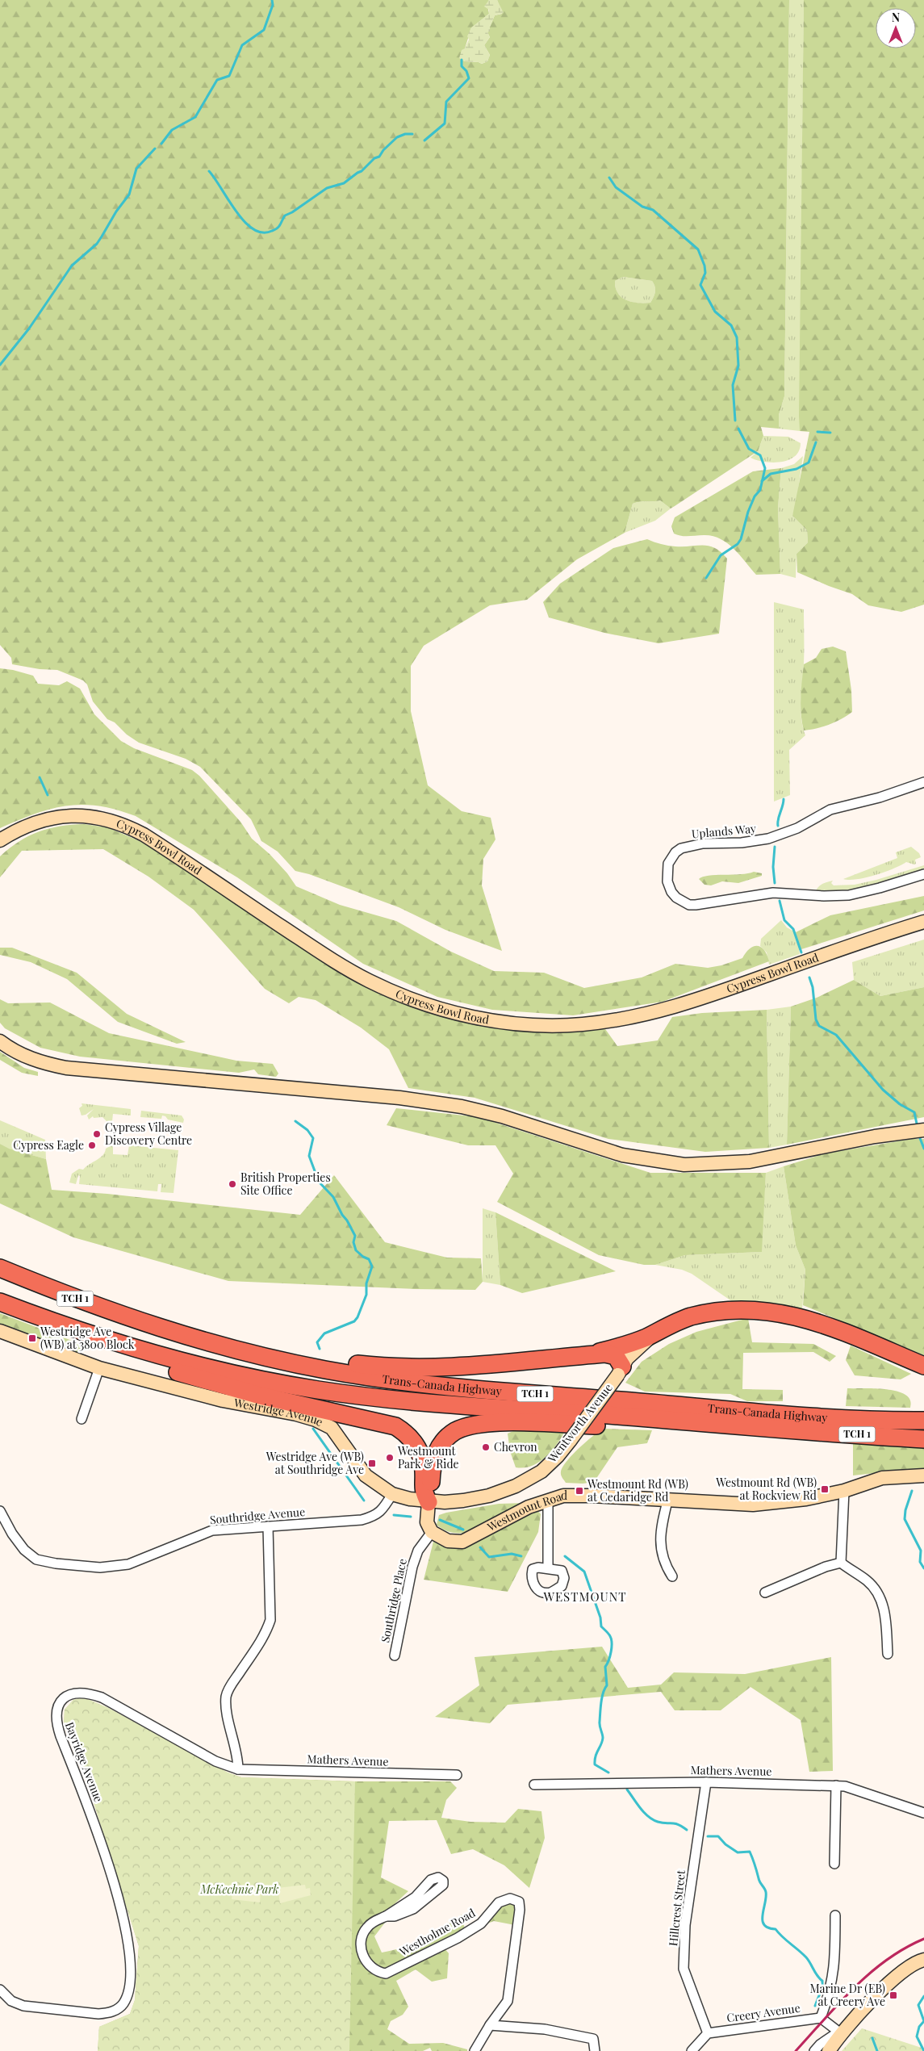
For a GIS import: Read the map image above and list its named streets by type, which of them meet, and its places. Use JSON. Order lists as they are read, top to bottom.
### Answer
{
  "streets": {
    "highway": ["TCH 1", "Trans-Canada Highway"],
    "street": [
      "Uplands Way",
      "Cypress Bowl Road",
      "Westridge Avenue",
      "Wentworth Avenue",
      "Westmount Road",
      "Southridge Avenue",
      "Southridge Place",
      "Mathers Avenue",
      "Bayridge Avenue",
      "Hillcrest Street",
      "Westholme Road",
      "Creery Avenue"
    ]
  },
  "crossings": [
    ["Westridge Avenue", "Wentworth Avenue"],
    ["Westridge Avenue", "Southridge Avenue"],
    ["Westmount Road", "Southridge Place"],
    ["Mathers Avenue", "Bayridge Avenue"],
    ["Mathers Avenue", "Hillcrest Street"],
    ["Hillcrest Street", "Creery Avenue"]
  ],
  "districts": ["WESTMOUNT"],
  "parks": ["McKechnie Park"],
  "places": {
    "other": [
      "Cypress Village Discovery Centre",
      "Cypress Eagle",
      "British Properties Site Office",
      "Chevron",
      "Westmount Park & Ride"
    ],
    "transit": [
      "Westridge Ave (WB) at 3800 Block",
      "Westridge Ave (WB) at Southridge Ave",
      "Westmount Rd (WB) at Rockview Rd",
      "Westmount Rd (WB) at Cedaridge Rd",
      "Marine Dr (EB) at Creery Ave"
    ]
  },
  "north": "top"
}
